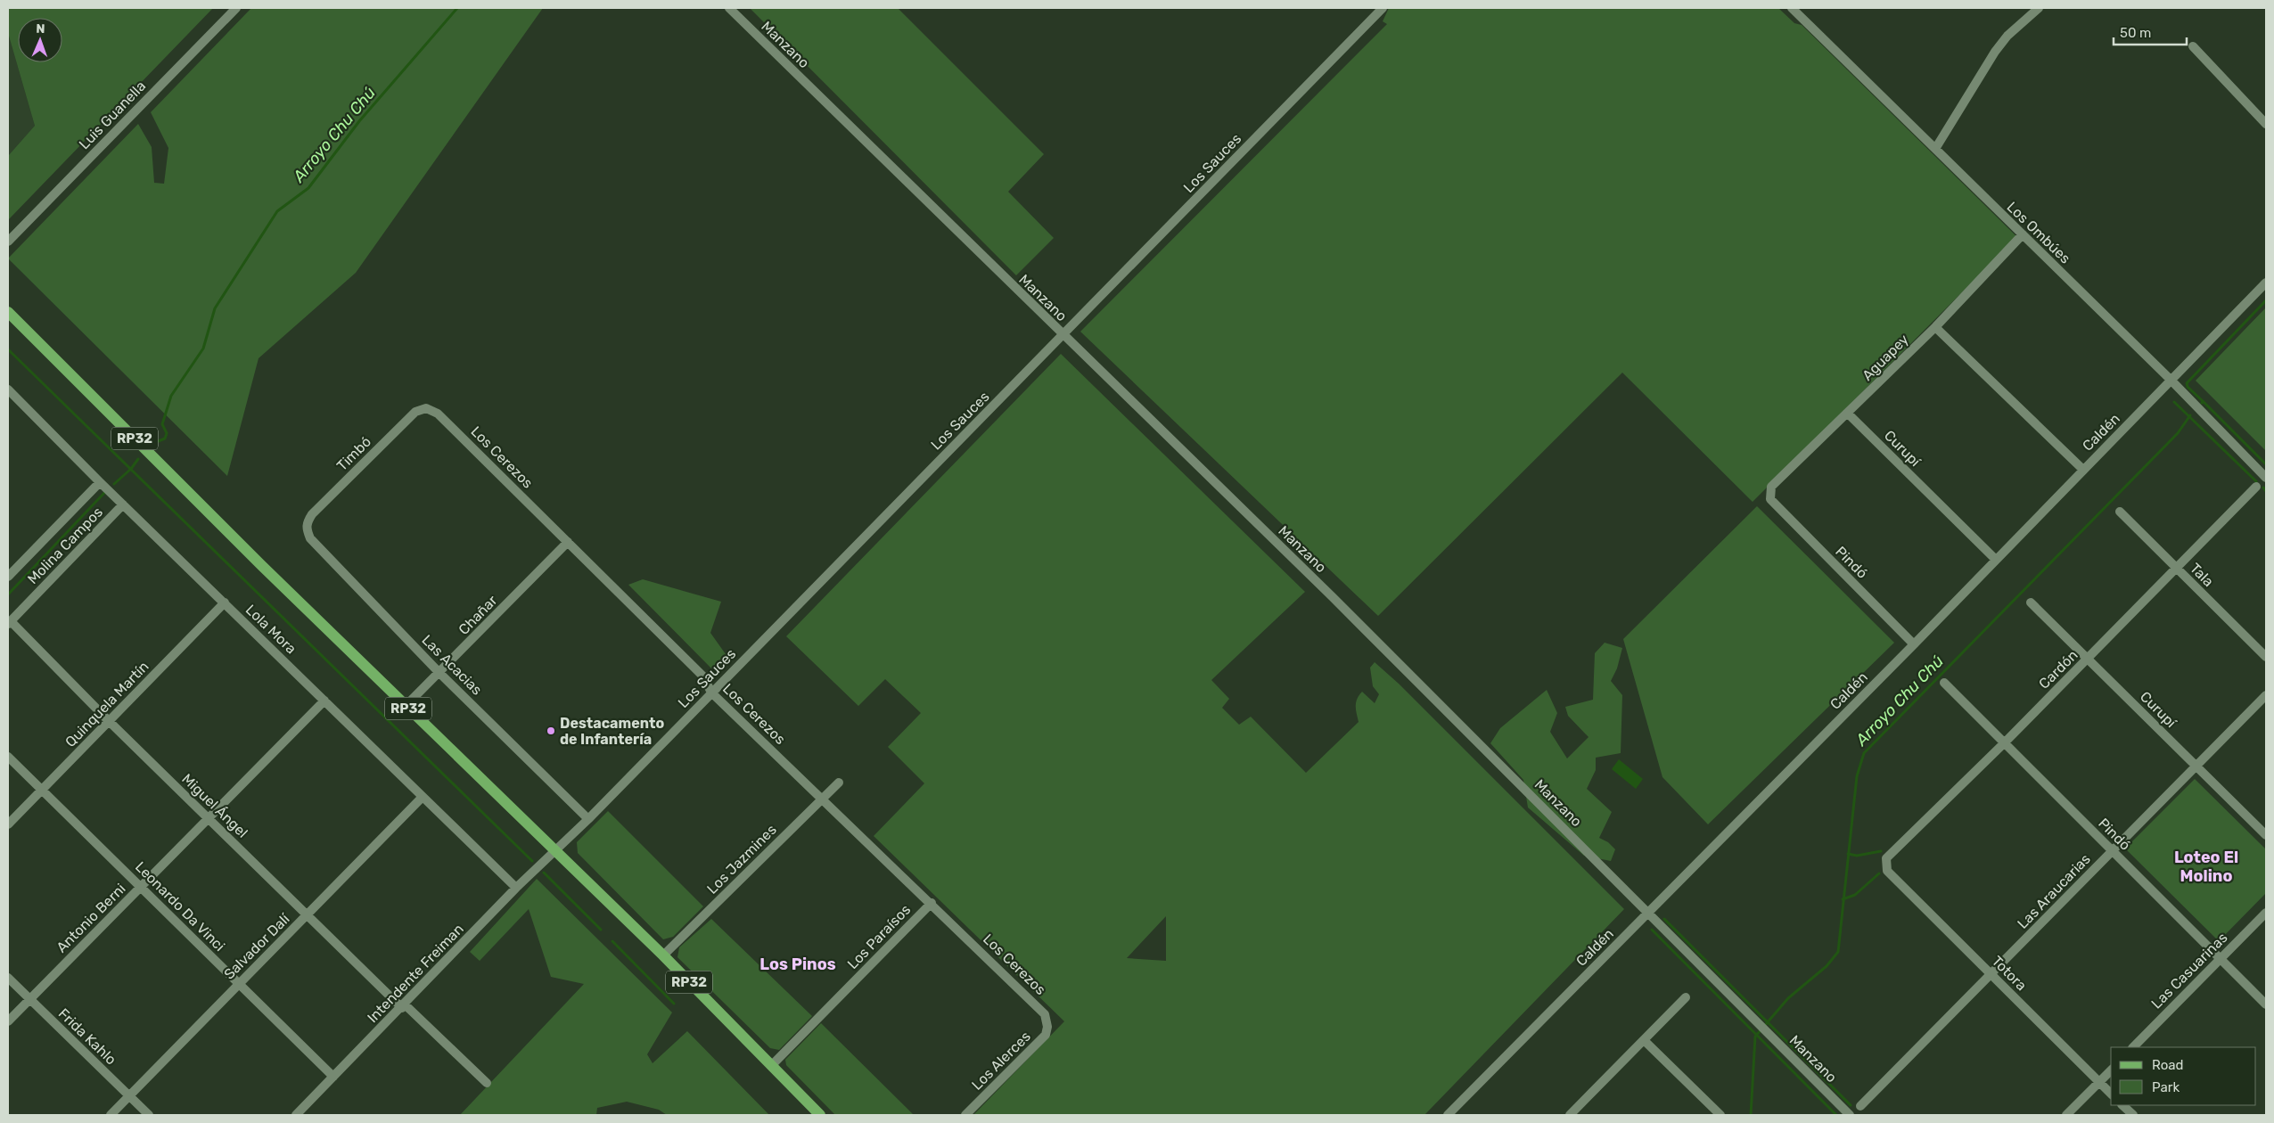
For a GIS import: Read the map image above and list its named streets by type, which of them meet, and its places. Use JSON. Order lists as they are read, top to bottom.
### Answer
{
  "streets": {
    "main road": ["RP32"],
    "street": [
      "Manzano",
      "Luis Guanella",
      "Los Sauces",
      "Los Ombúes",
      "Aguapey",
      "Caldén",
      "Curupí",
      "Timbó",
      "Los Cerezos",
      "Molina Campos",
      "Pindó",
      "Tala",
      "Chañar",
      "Lola Mora",
      "Las Acacias",
      "Cardón",
      "Quinquela Martín",
      "Miguel Ángel",
      "Los Jazmines",
      "Las Araucarias",
      "Leonardo Da Vinci",
      "Antonio Berni",
      "Los Paraísos",
      "Salvador Dalí",
      "Las Casuarinas",
      "Intendente Freiman",
      "Totora",
      "Frida Kahlo",
      "Los Alerces"
    ]
  },
  "crossings": [
    ["Manzano", "Los Sauces"],
    ["Manzano", "Caldén"],
    ["Los Sauces", "RP32"],
    ["Los Sauces", "Los Cerezos"],
    ["Los Sauces", "Las Acacias"],
    ["Los Sauces", "Intendente Freiman"],
    ["Los Ombúes", "Aguapey"],
    ["Los Ombúes", "Caldén"],
    ["Aguapey", "Curupí"],
    ["Aguapey", "Pindó"],
    ["Caldén", "Curupí"],
    ["Caldén", "Pindó"],
    ["RP32", "Chañar"],
    ["RP32", "Los Jazmines"],
    ["RP32", "Los Paraísos"],
    ["RP32", "Intendente Freiman"],
    ["Curupí", "Cardón"],
    ["Curupí", "Las Araucarias"],
    ["Timbó", "Los Cerezos"],
    ["Timbó", "Las Acacias"],
    ["Los Cerezos", "Chañar"],
    ["Los Cerezos", "Los Jazmines"],
    ["Los Cerezos", "Los Paraísos"],
    ["Los Cerezos", "Los Alerces"],
    ["Molina Campos", "Lola Mora"],
    ["Molina Campos", "Miguel Ángel"],
    ["Pindó", "Cardón"],
    ["Pindó", "Las Araucarias"],
    ["Pindó", "Las Casuarinas"],
    ["Tala", "Cardón"],
    ["Chañar", "Las Acacias"],
    ["Lola Mora", "Quinquela Martín"],
    ["Lola Mora", "Antonio Berni"],
    ["Lola Mora", "Salvador Dalí"],
    ["Lola Mora", "Intendente Freiman"],
    ["Cardón", "Totora"],
    ["Quinquela Martín", "Miguel Ángel"],
    ["Quinquela Martín", "Leonardo Da Vinci"],
    ["Miguel Ángel", "Antonio Berni"],
    ["Miguel Ángel", "Salvador Dalí"],
    ["Miguel Ángel", "Intendente Freiman"],
    ["Las Araucarias", "Totora"],
    ["Leonardo Da Vinci", "Antonio Berni"],
    ["Leonardo Da Vinci", "Salvador Dalí"],
    ["Leonardo Da Vinci", "Intendente Freiman"],
    ["Antonio Berni", "Frida Kahlo"],
    ["Salvador Dalí", "Frida Kahlo"]
  ],
  "districts": ["Loteo El Molino", "Los Pinos"],
  "water": ["Arroyo Chu Chú"],
  "places": ["Destacamento de Infantería"],
  "legend": ["Road", "Park"],
  "scale_bar": "50 m",
  "north": "top"
}
